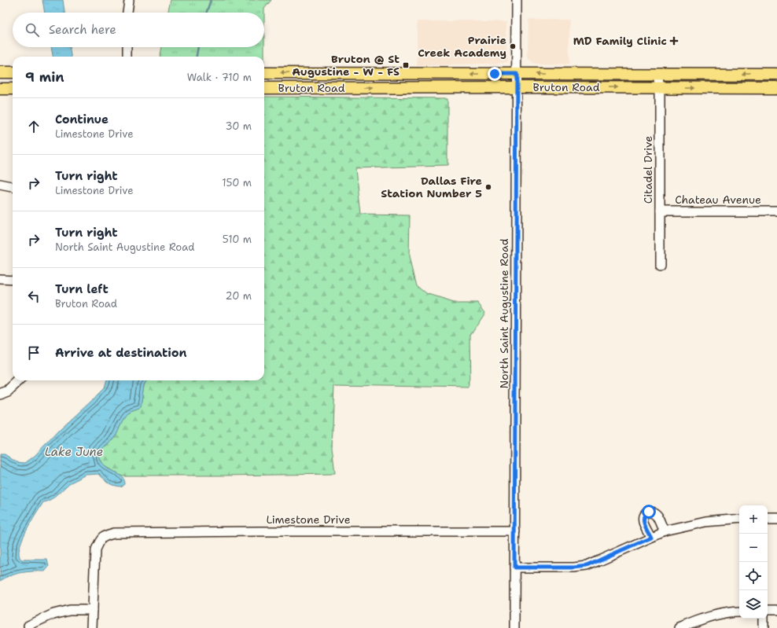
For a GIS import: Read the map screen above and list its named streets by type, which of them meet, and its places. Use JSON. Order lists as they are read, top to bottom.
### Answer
{
  "streets": {
    "main road": ["Bruton Road"],
    "street": [
      "Citadel Drive",
      "Chateau Avenue",
      "North Saint Augustine Road",
      "Limestone Drive"
    ]
  },
  "crossings": [
    ["Bruton Road", "Citadel Drive"],
    ["Bruton Road", "North Saint Augustine Road"],
    ["Citadel Drive", "Chateau Avenue"],
    ["North Saint Augustine Road", "Limestone Drive"]
  ],
  "water": ["Lake June"],
  "places": {
    "health": ["MD Family Clinic"],
    "other": ["Prairie Creek Academy", "Dallas Fire Station Number 5"],
    "transit": ["Bruton @ St Augustine - W - FS"]
  },
  "page": {
    "search": "Search here",
    "heading": ["9 min", "Walk · 710 m"],
    "list": [
      ["Continue", "Limestone Drive", "30 m"],
      ["Turn right", "Limestone Drive", "150 m"],
      ["Turn right", "North Saint Augustine Road", "510 m"],
      ["Turn left", "Bruton Road", "20 m"],
      "Arrive at destination"
    ],
    "map_buttons": ["+", "−"]
  }
}
